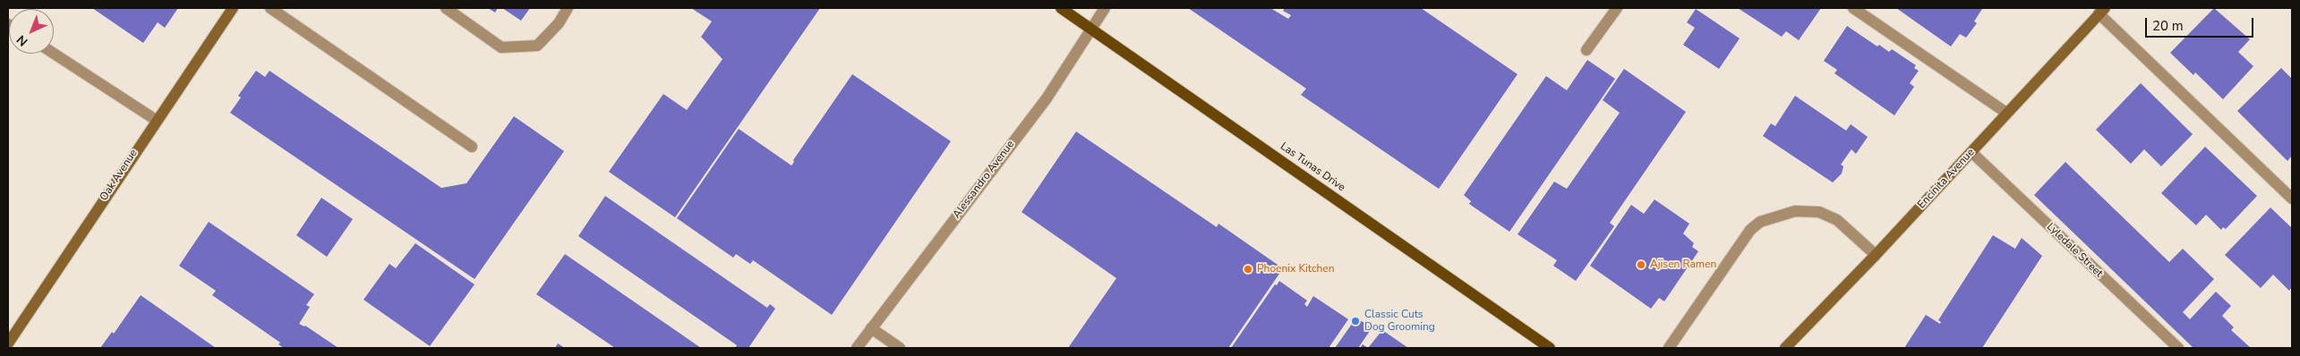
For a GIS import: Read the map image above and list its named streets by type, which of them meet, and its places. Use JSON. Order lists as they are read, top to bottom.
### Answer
{
  "streets": {
    "main road": ["Las Tunas Drive"],
    "street": [
      "Oak Avenue",
      "Encinita Avenue",
      "Alessandro Avenue",
      "Lyledale Street"
    ]
  },
  "crossings": [
    ["Las Tunas Drive", "Alessandro Avenue"],
    ["Encinita Avenue", "Lyledale Street"]
  ],
  "places": ["Ajisen Ramen", "Phoenix Kitchen", "Classic Cuts Dog Grooming"],
  "scale_bar": "20 m",
  "north": "bottom left"
}
